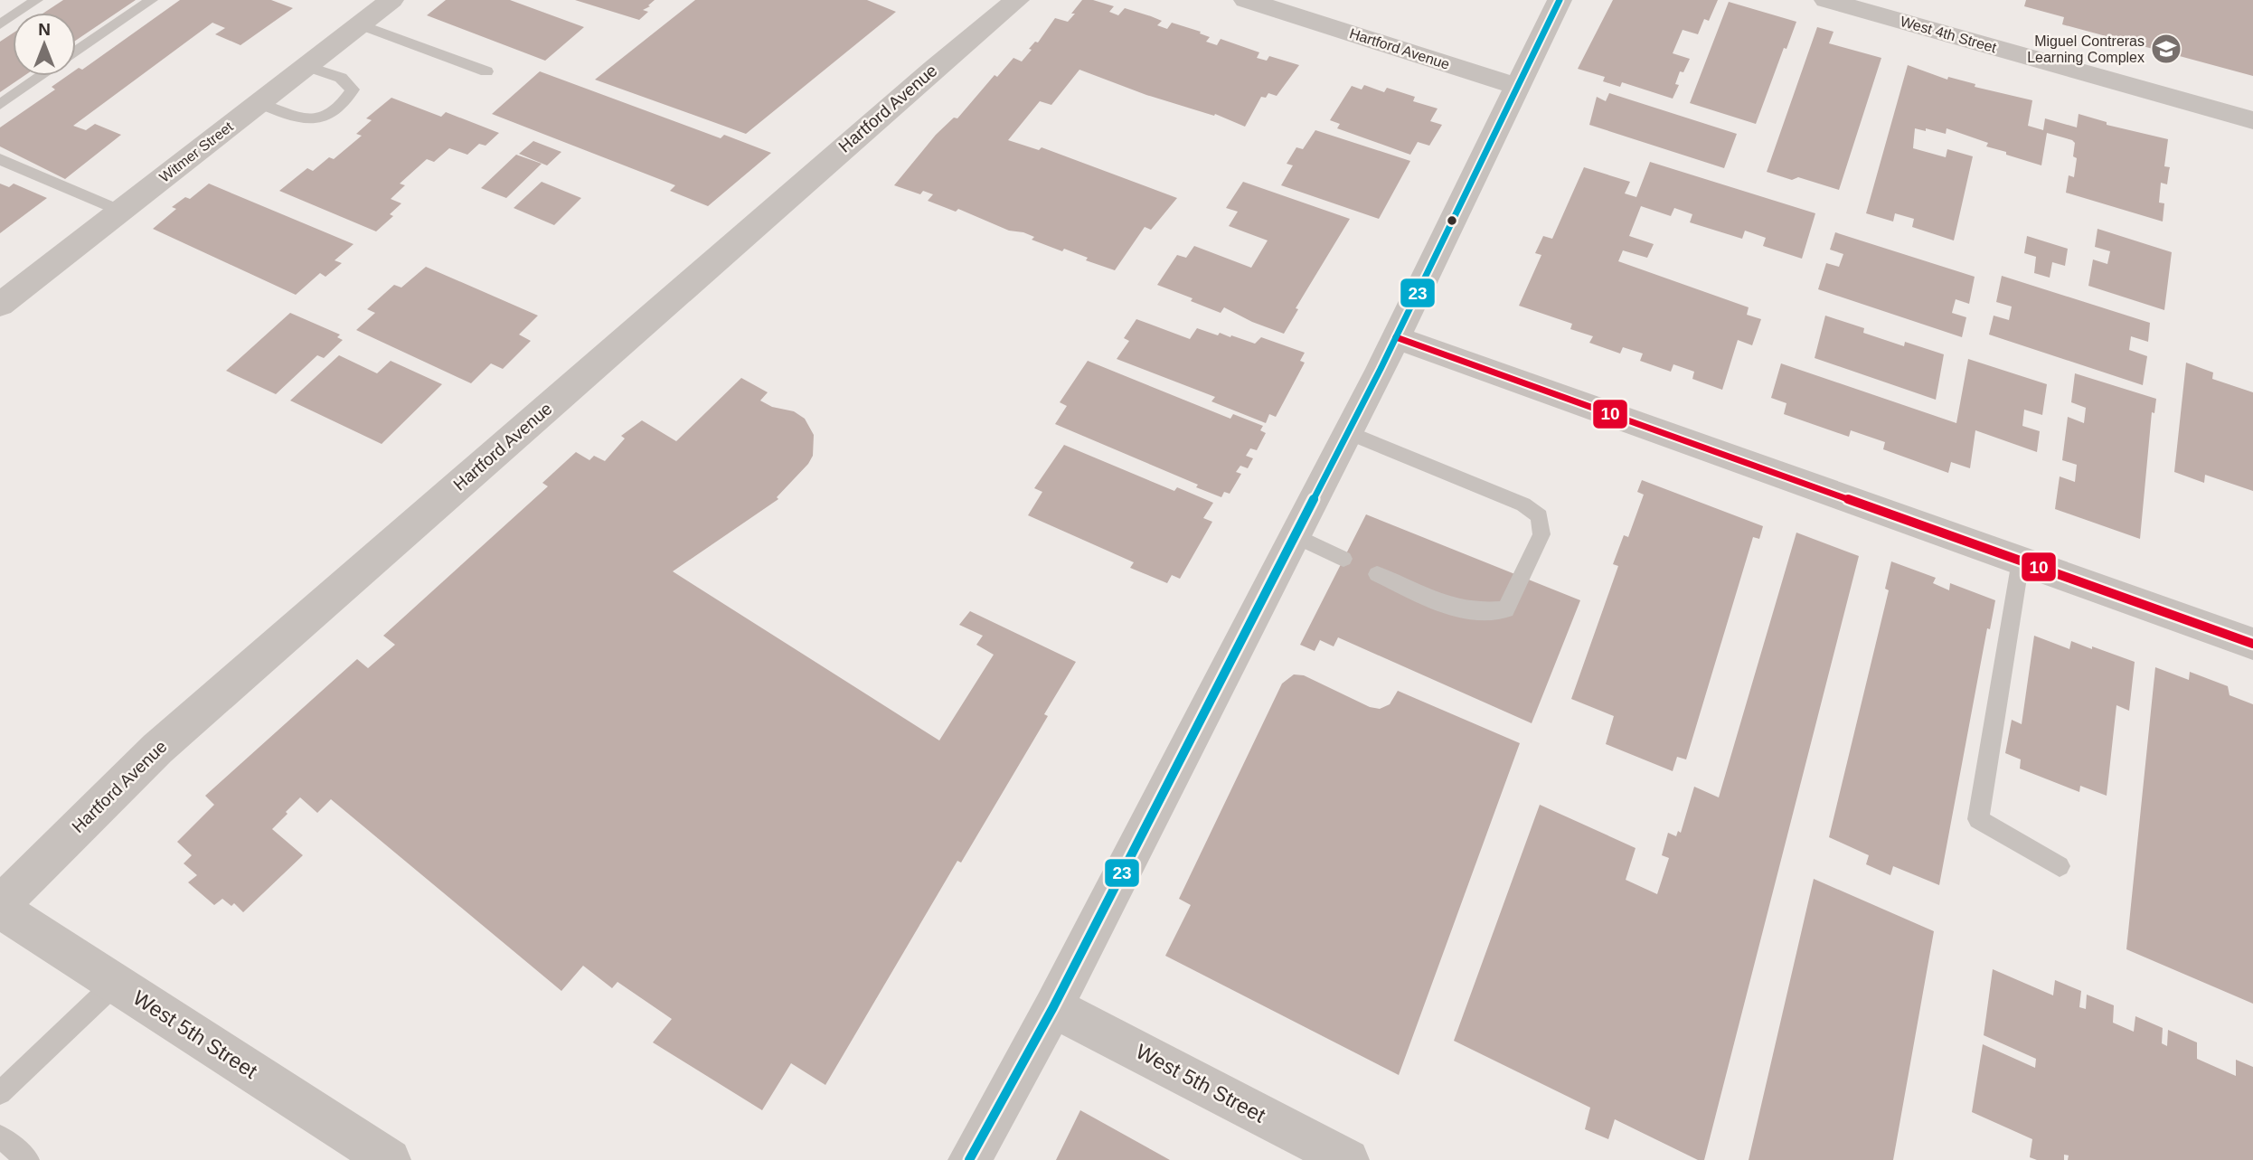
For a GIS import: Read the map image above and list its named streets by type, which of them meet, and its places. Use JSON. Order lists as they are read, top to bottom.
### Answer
{
  "streets": {
    "street": [
      "West 4th Street",
      "Hartford Avenue",
      "Witmer Street",
      "West 5th Street"
    ]
  },
  "crossings": [
    ["Hartford Avenue", "West 5th Street"]
  ],
  "places": {
    "school or university": ["Miguel Contreras Learning Complex"]
  },
  "lines": ["transit line 23", "transit line 10"],
  "north": "top"
}
